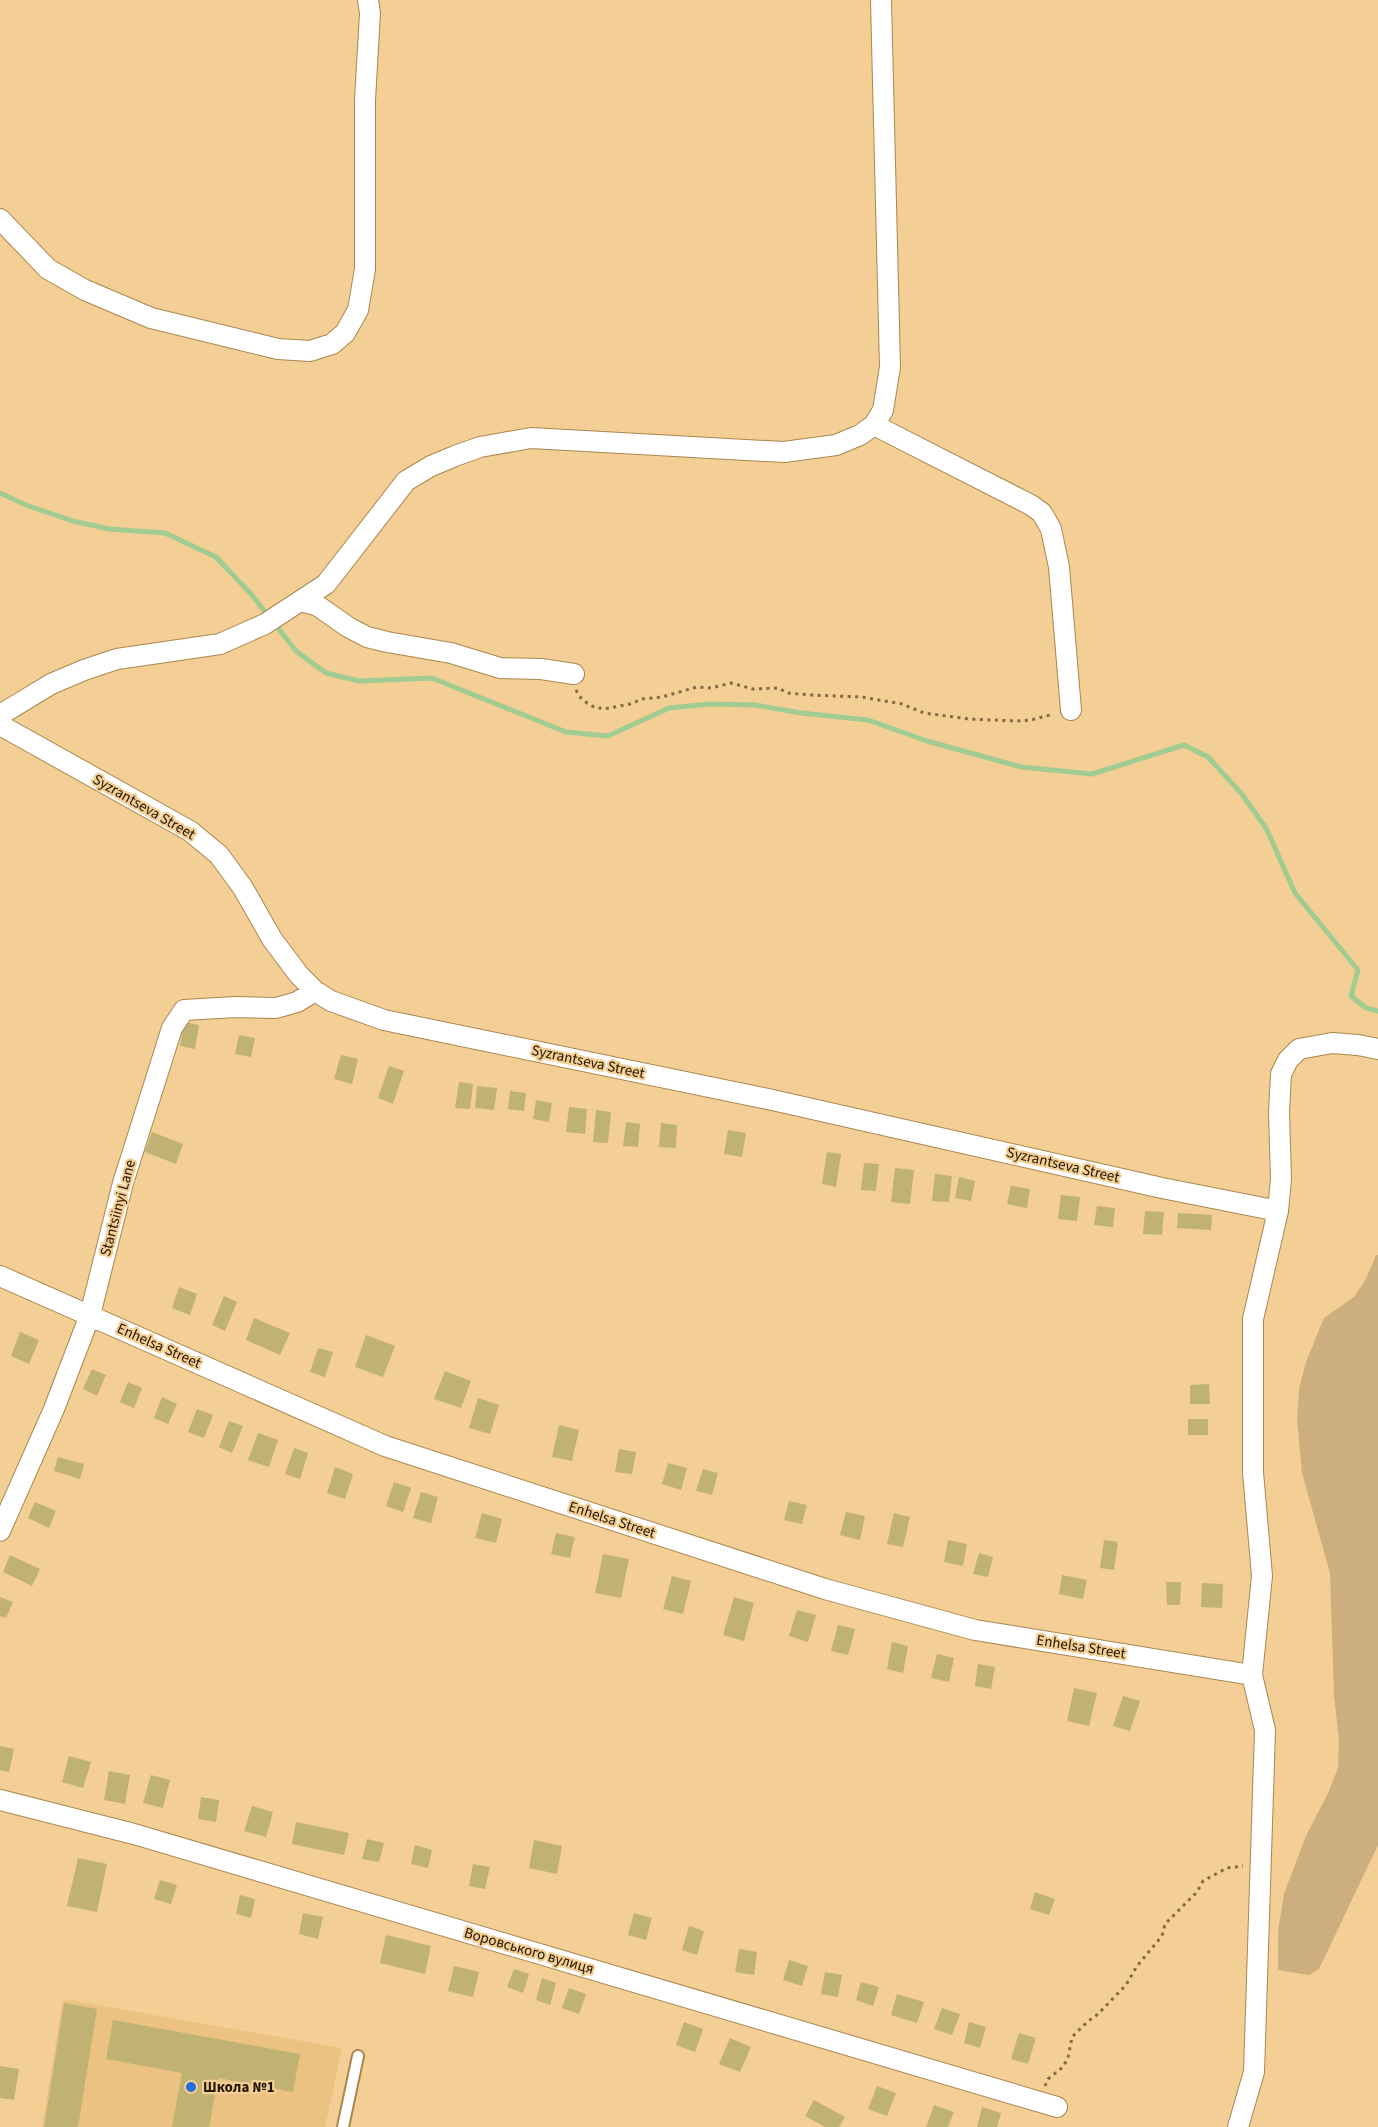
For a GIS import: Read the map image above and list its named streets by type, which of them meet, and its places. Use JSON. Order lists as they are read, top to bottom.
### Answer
{
  "streets": {
    "street": [
      "Syzrantseva Street",
      "Stantsiinyi Lane",
      "Enhelsa Street",
      "Воровського вулиця"
    ]
  },
  "crossings": [
    ["Syzrantseva Street", "Stantsiinyi Lane"],
    ["Stantsiinyi Lane", "Enhelsa Street"]
  ],
  "places": ["Школа №1"]
}
